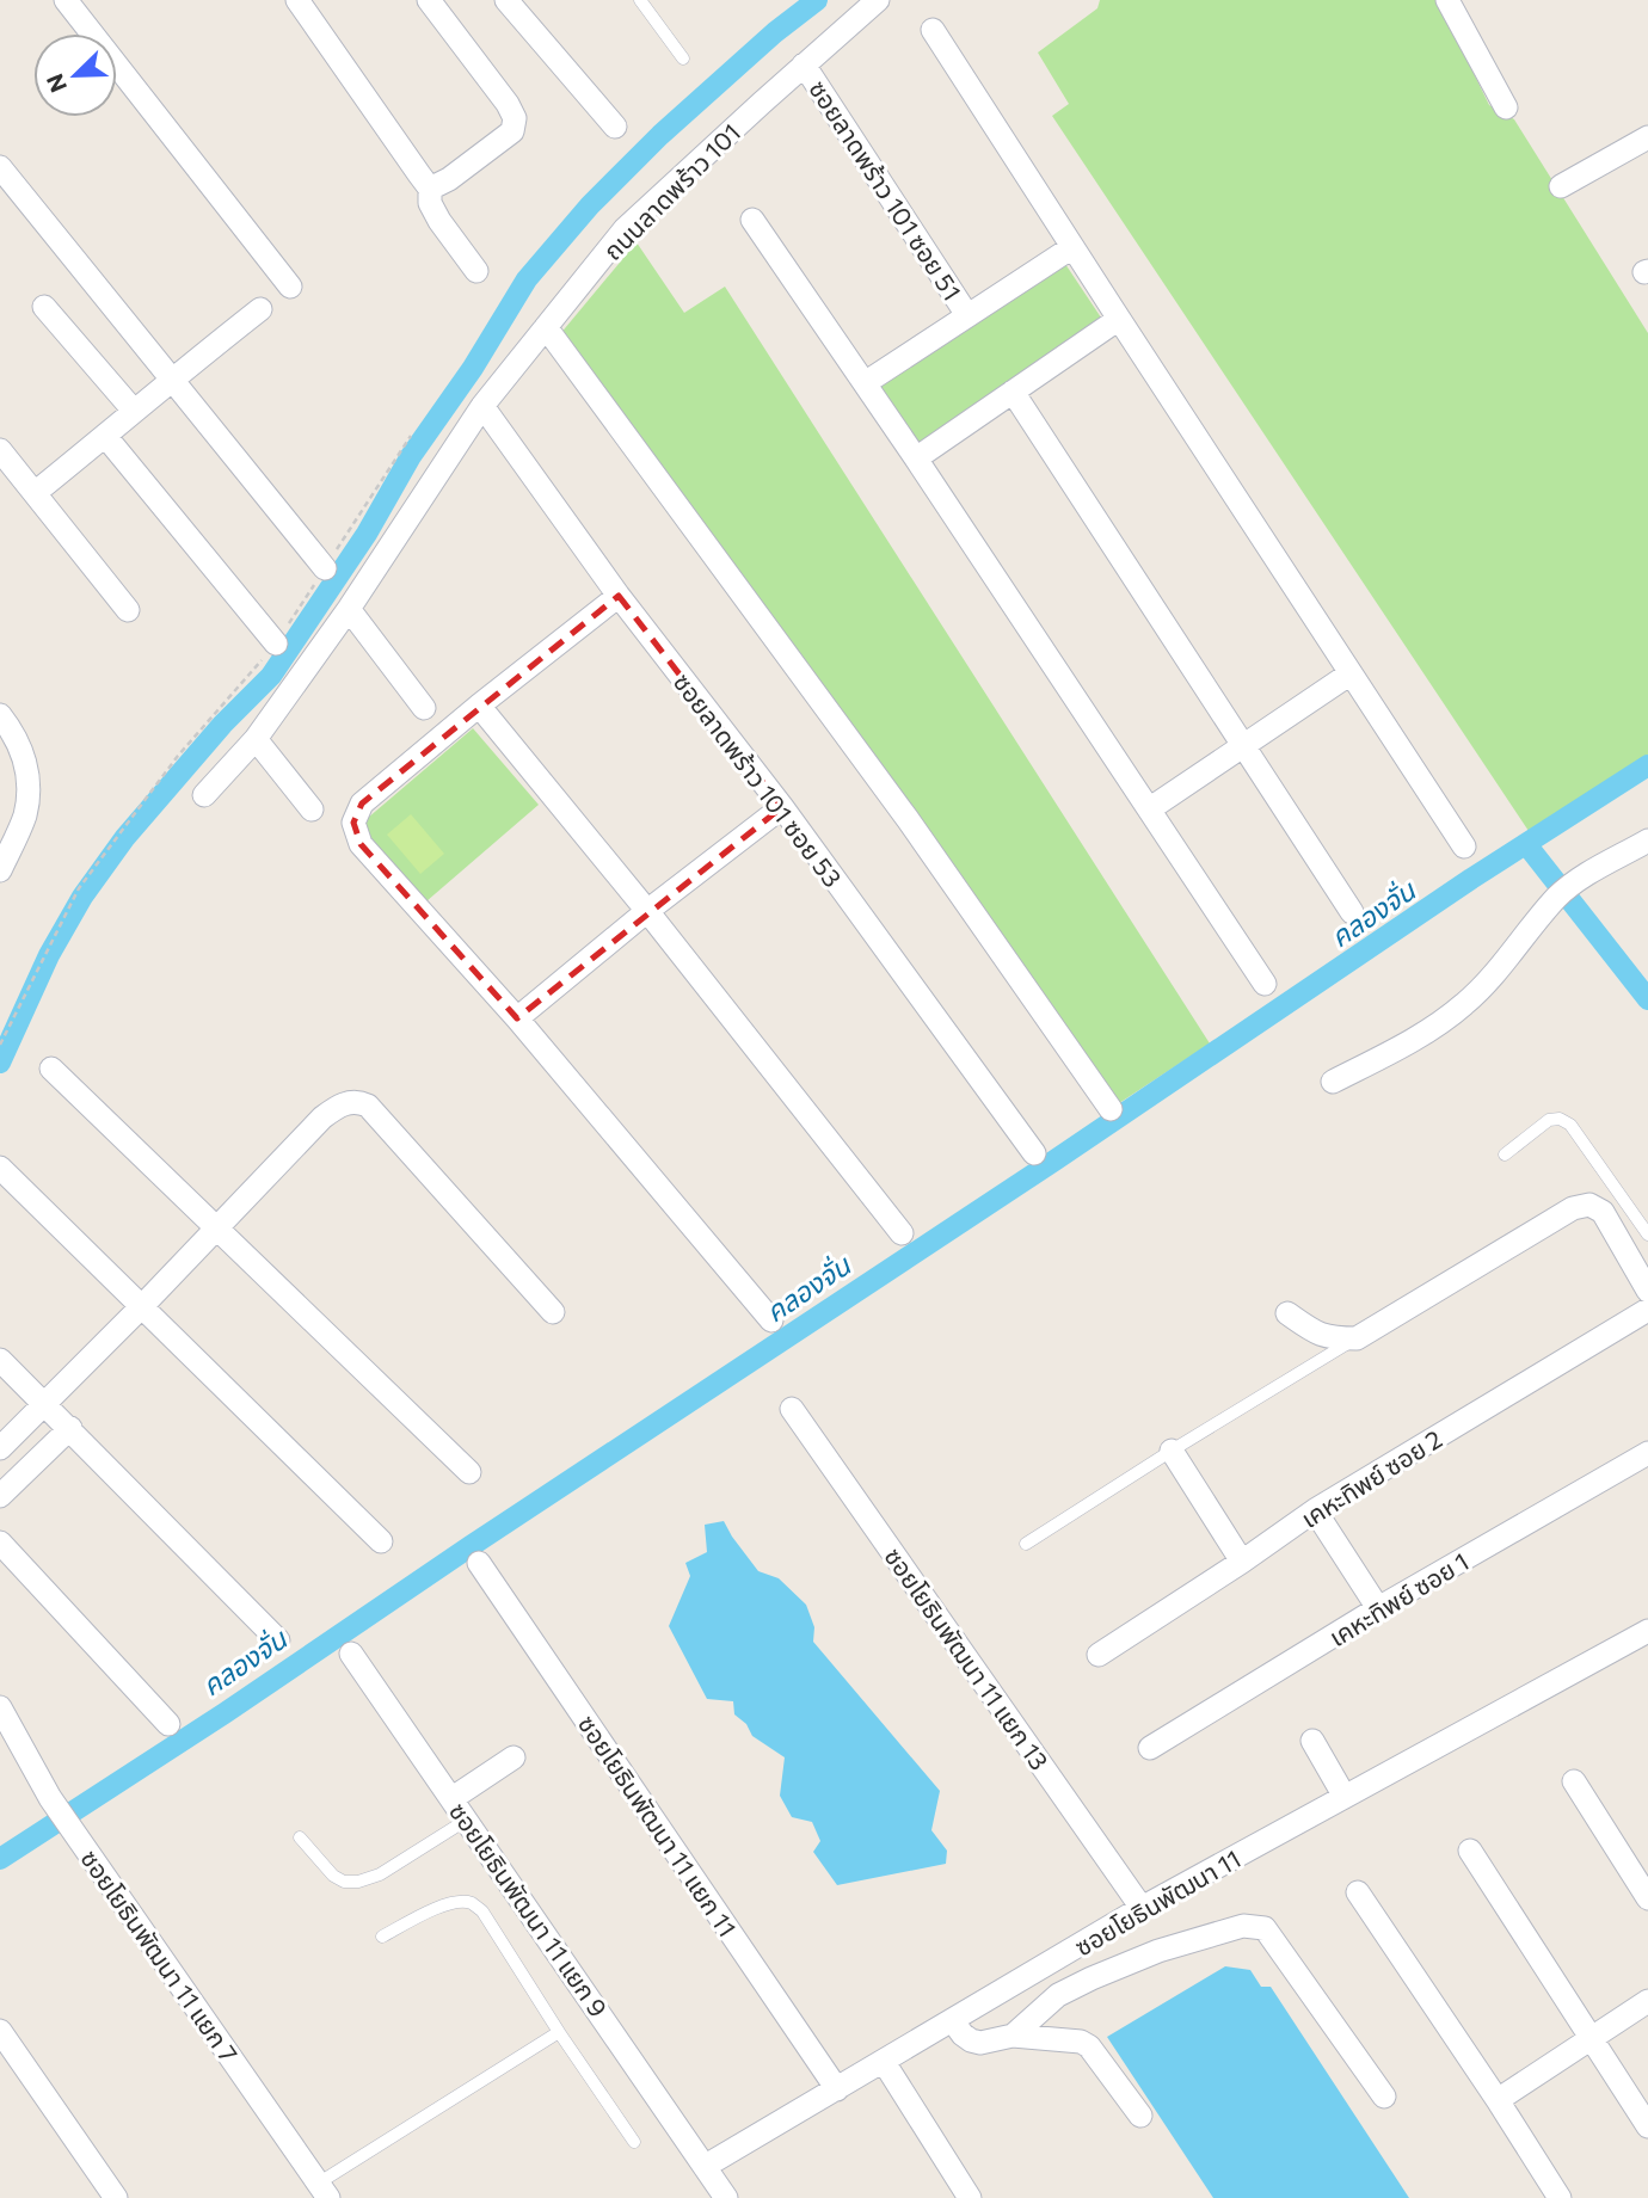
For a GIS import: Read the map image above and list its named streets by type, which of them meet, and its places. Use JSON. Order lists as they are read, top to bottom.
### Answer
{
  "streets": {
    "street": [
      "ซอยลาดพร้าว 101 ซอย 51",
      "ถนนลาดพร้าว 101",
      "ซอยลาดพร้าว 101 ซอย 53",
      "เคหะทิพย์ ซอย 2",
      "เคหะทิพย์ ซอย 1",
      "ซอยโยธินพัฒนา 11 แยก 13",
      "ซอยโยธินพัฒนา 11 แยก 11",
      "ซอยโยธินพัฒนา 11",
      "ซอยโยธินพัฒนา 11 แยก 9",
      "ซอยโยธินพัฒนา 11 แยก 7"
    ]
  },
  "crossings": [
    ["ซอยลาดพร้าว 101 ซอย 51", "ถนนลาดพร้าว 101"],
    ["ถนนลาดพร้าว 101", "ซอยลาดพร้าว 101 ซอย 53"],
    ["ซอยโยธินพัฒนา 11 แยก 13", "ซอยโยธินพัฒนา 11"],
    ["ซอยโยธินพัฒนา 11 แยก 11", "ซอยโยธินพัฒนา 11"],
    ["ซอยโยธินพัฒนา 11", "ซอยโยธินพัฒนา 11 แยก 9"]
  ],
  "water": ["คลองจั่น"],
  "north": "bottom left"
}
